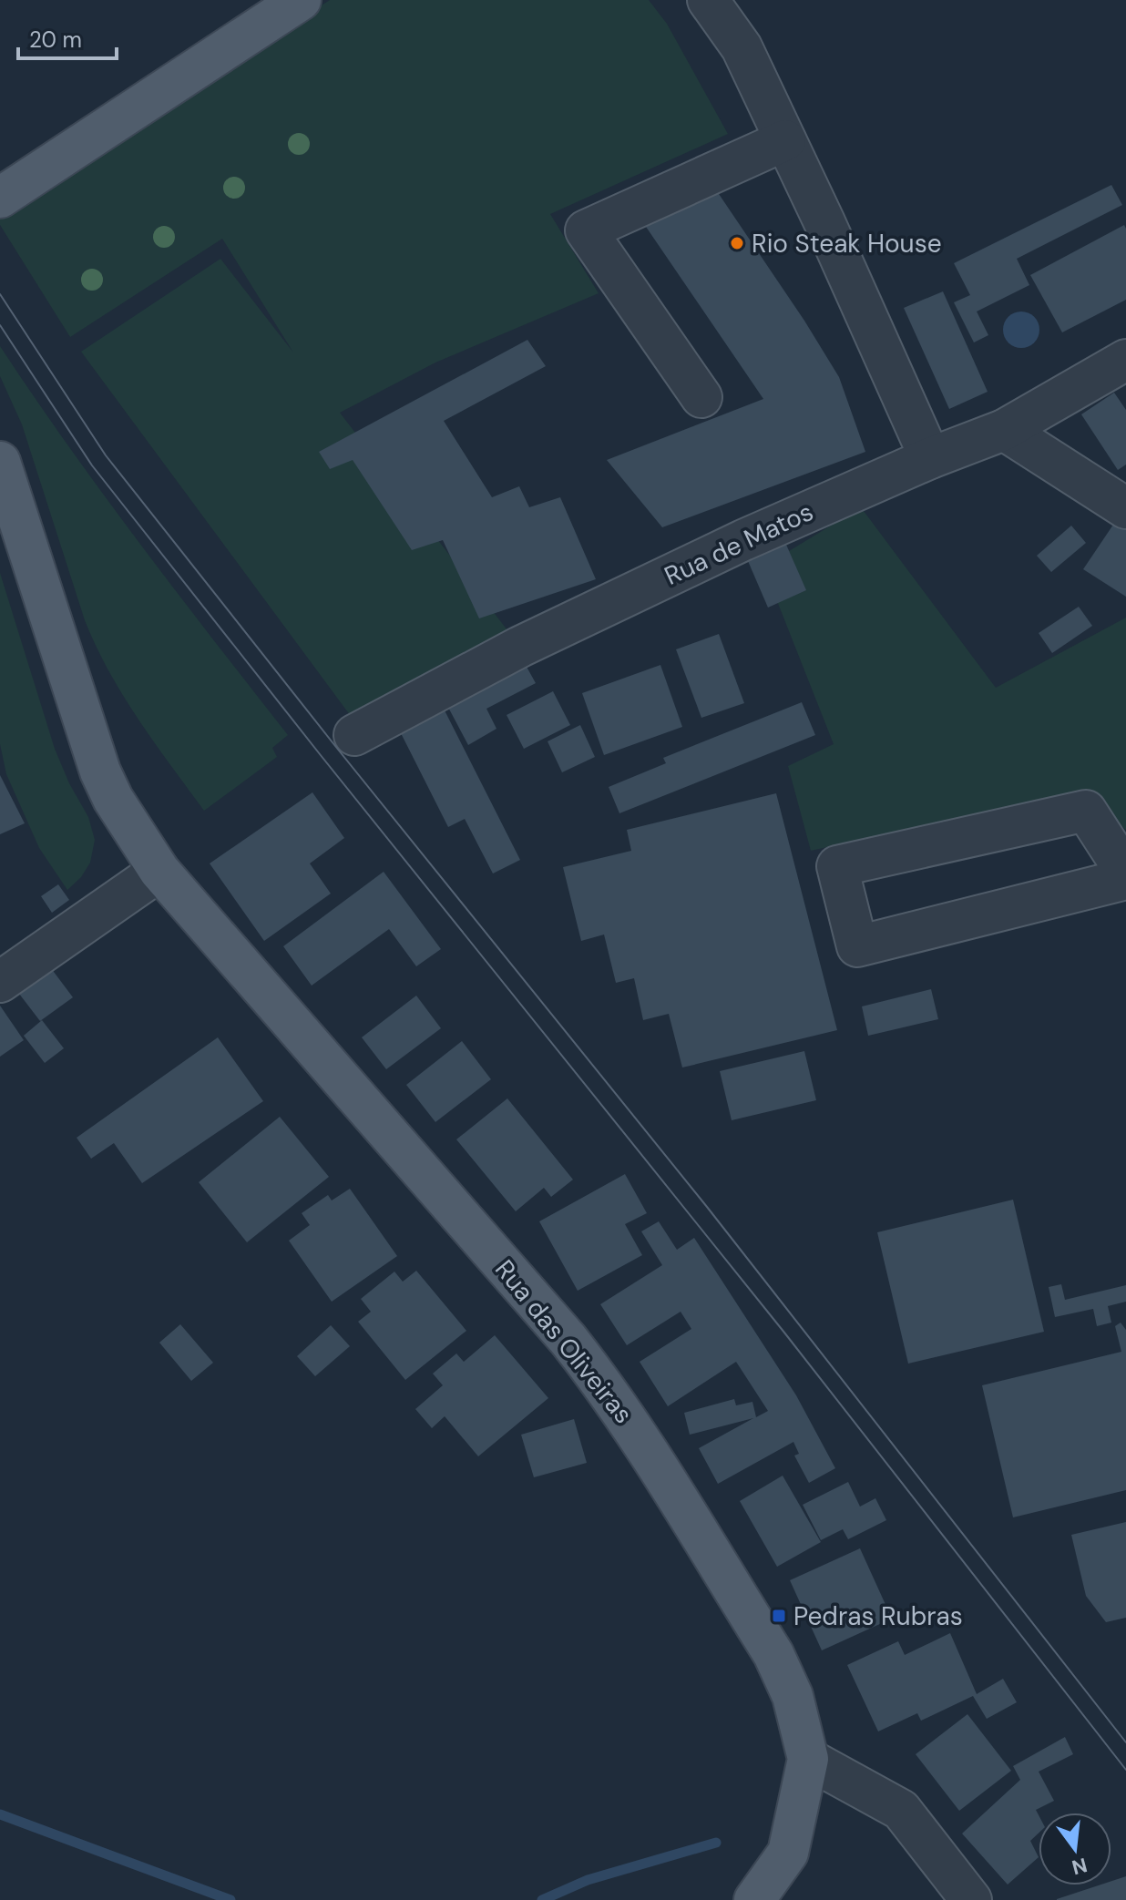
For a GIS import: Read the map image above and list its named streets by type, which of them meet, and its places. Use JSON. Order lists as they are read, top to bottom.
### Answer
{
  "streets": {
    "main road": ["Rua das Oliveiras"],
    "street": ["Rua de Matos"]
  },
  "places": {
    "other": ["Rio Steak House"],
    "transit": ["Pedras Rubras"]
  },
  "scale_bar": "20 m",
  "north": "bottom"
}
